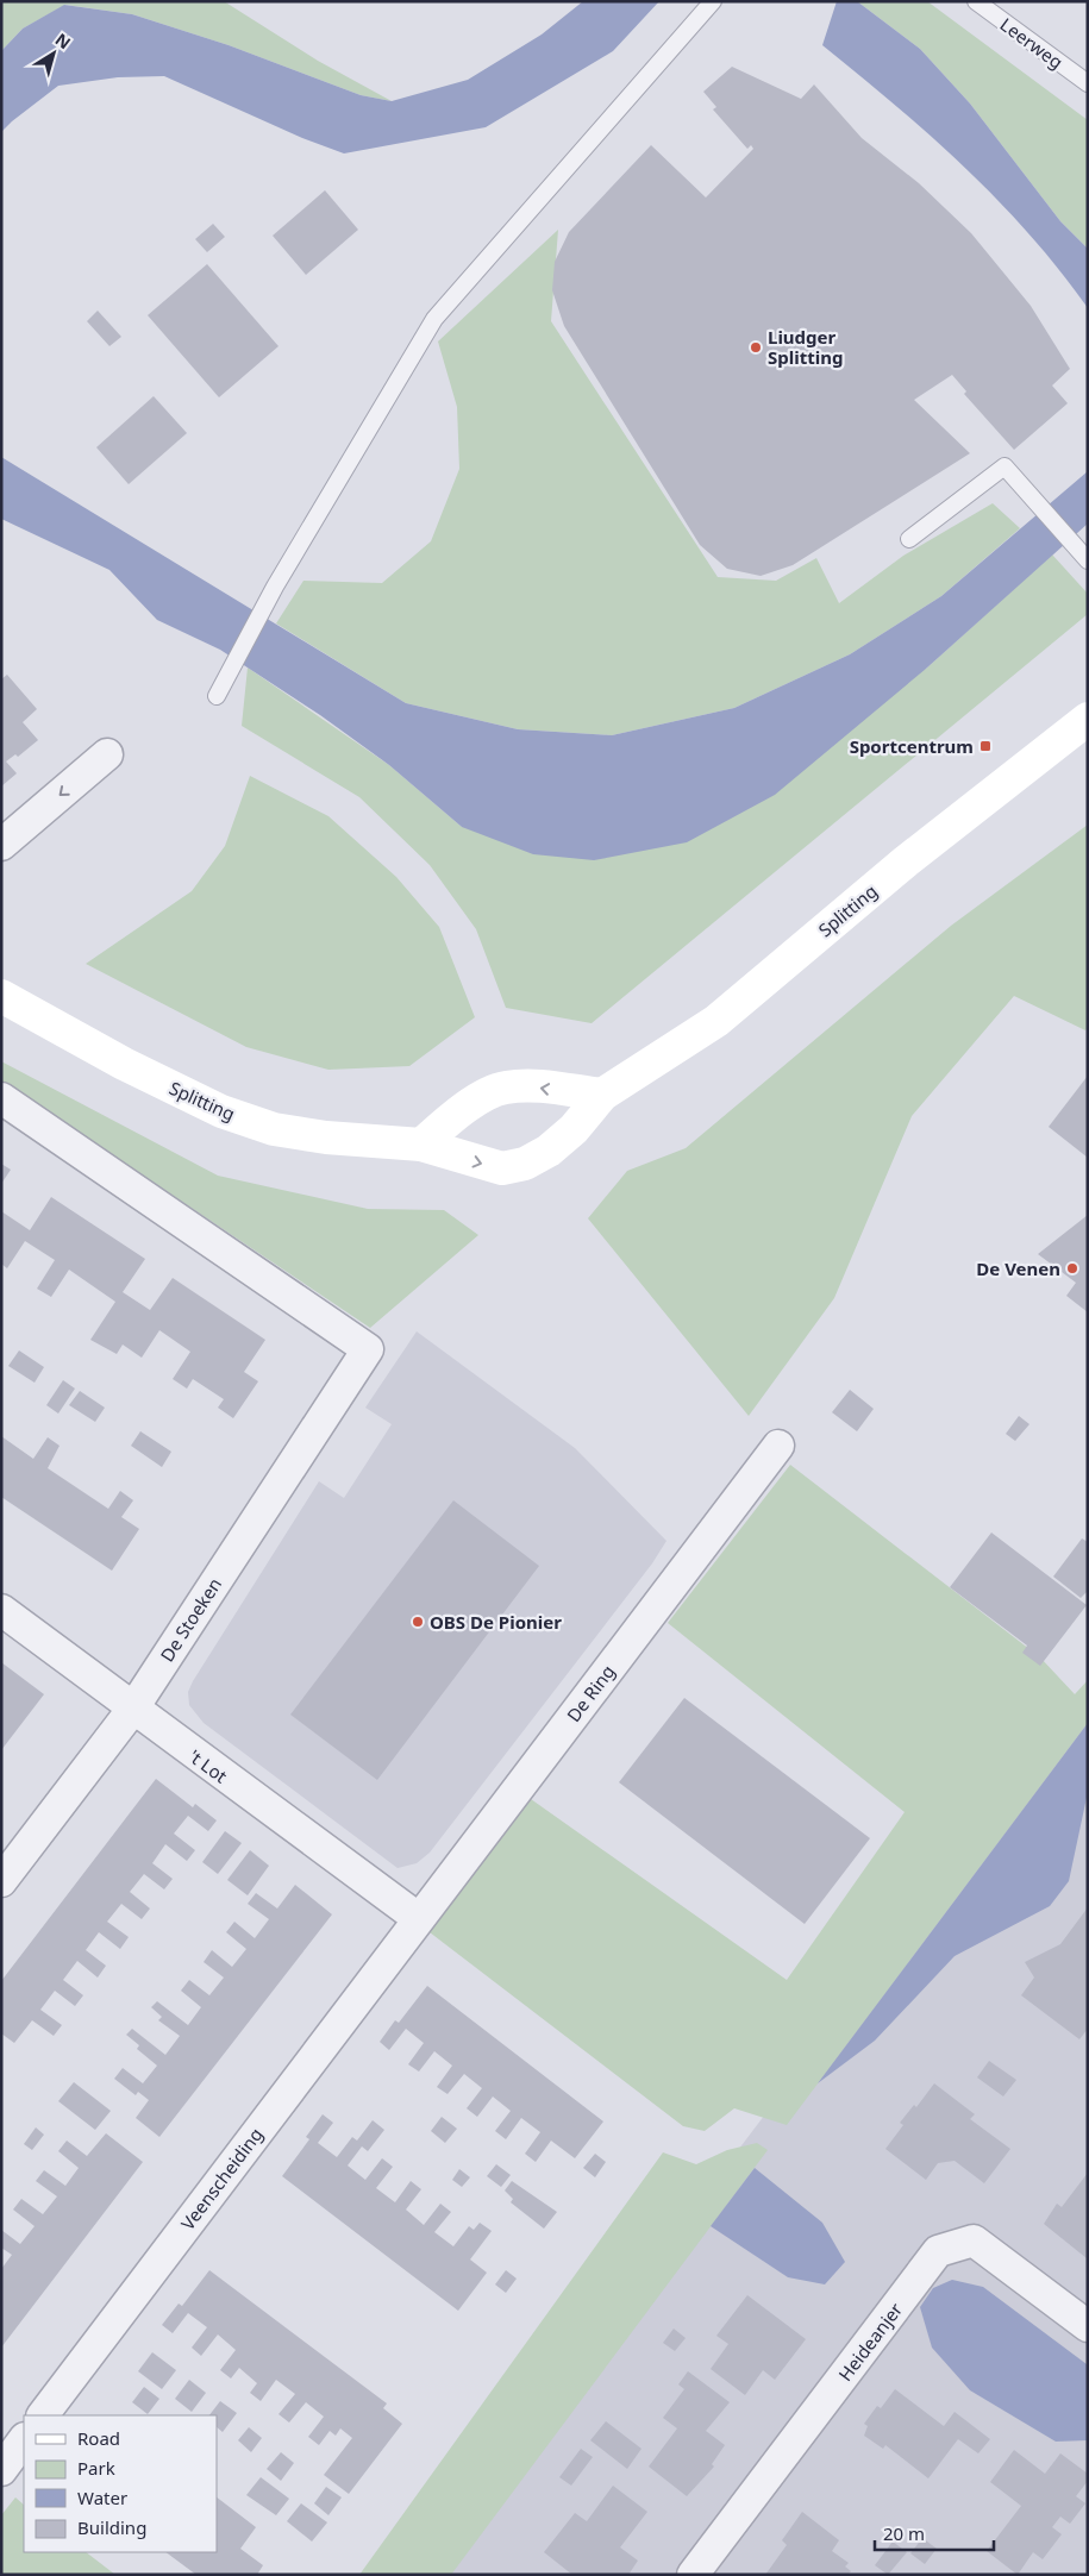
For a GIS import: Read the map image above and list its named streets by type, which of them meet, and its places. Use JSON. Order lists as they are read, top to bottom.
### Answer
{
  "streets": {
    "main road": ["Splitting"],
    "street": [
      "De Stoeken",
      "De Ring",
      "'t Lot",
      "Veenscheiding",
      "Heideanjer"
    ],
    "lane": ["Leerweg"]
  },
  "crossings": [
    ["De Stoeken", "'t Lot"],
    ["De Ring", "'t Lot"],
    ["De Ring", "Veenscheiding"],
    ["'t Lot", "Veenscheiding"]
  ],
  "places": {
    "other": ["Liudger Splitting", "De Venen", "OBS De Pionier"],
    "transit": ["Sportcentrum"]
  },
  "legend": [
    "Road",
    "Park",
    "Water",
    "Building"
  ],
  "scale_bar": "20 m",
  "north": "top right"
}
